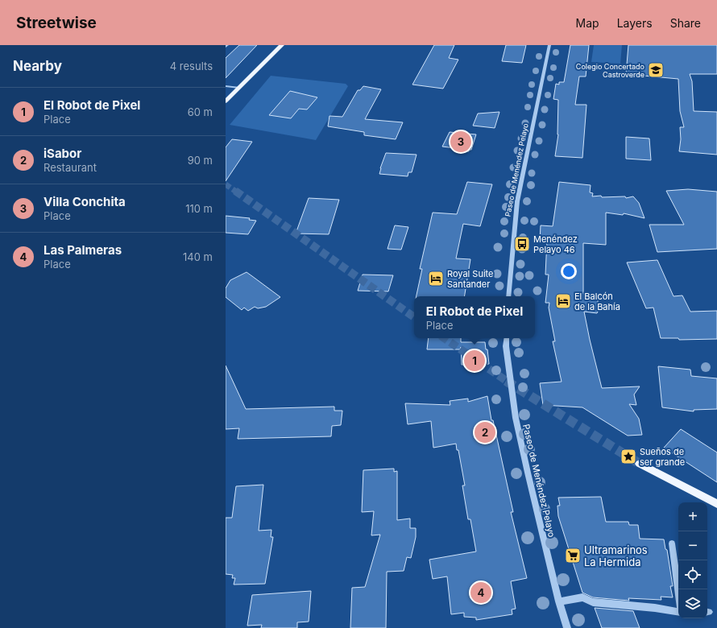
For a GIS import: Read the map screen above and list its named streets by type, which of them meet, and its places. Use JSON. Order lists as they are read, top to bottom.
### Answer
{
  "streets": {
    "street": ["Paseo de Menéndez Pelayo"]
  },
  "places": {
    "school or university": ["Colegio Concertado Castroverde"],
    "bus stop": ["Menéndez Pelayo 46"],
    "hotel": ["Royal Suite Santander", "El Balcón de la Bahía"],
    "place": ["Sueños de ser grande"],
    "supermarket": ["Ultramarinos La Hermida"]
  },
  "page": {
    "header": "Streetwise",
    "nav": ["Map", "Layers", "Share"],
    "heading": ["Nearby", "4 results"],
    "list": [
      {
        "mark": "1",
        "name": "El Robot de Pixel",
        "note": "Place",
        "value": "60 m"
      },
      {
        "mark": "2",
        "name": "iSabor",
        "note": "Restaurant",
        "value": "90 m"
      },
      {
        "mark": "3",
        "name": "Villa Conchita",
        "note": "Place",
        "value": "110 m"
      },
      {
        "mark": "4",
        "name": "Las Palmeras",
        "note": "Place",
        "value": "140 m"
      }
    ],
    "pins": [
      "3",
      "1",
      "2",
      "4"
    ],
    "popup": ["El Robot de Pixel", "Place"],
    "map_buttons": ["+", "−"]
  }
}
